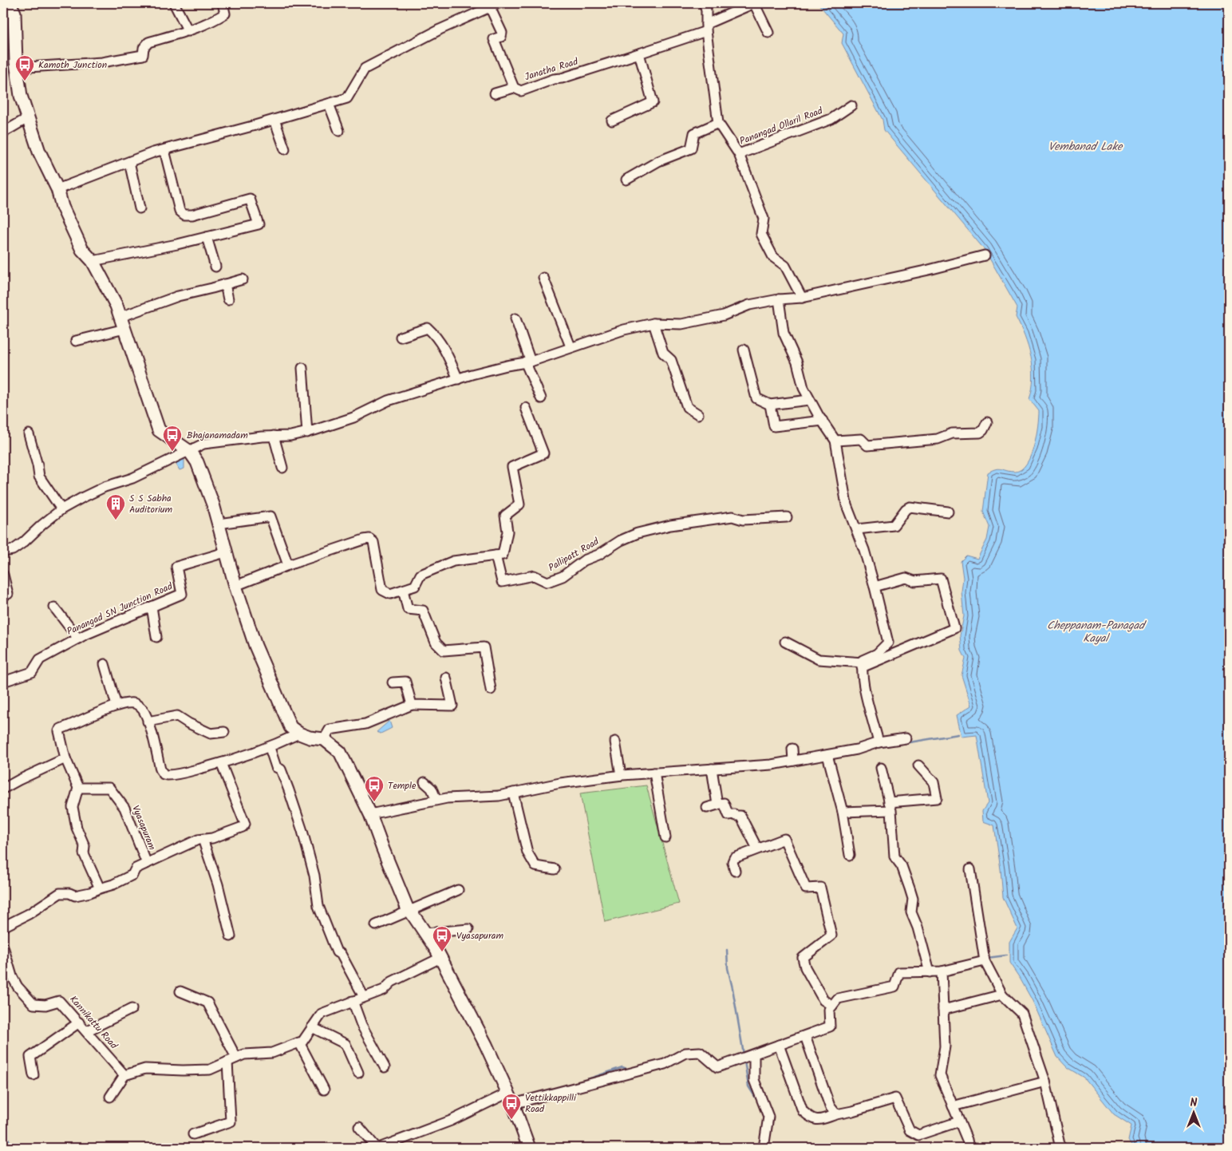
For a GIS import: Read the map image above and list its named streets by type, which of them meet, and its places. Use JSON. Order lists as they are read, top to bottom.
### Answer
{
  "streets": {
    "street": [
      "Janatha Road",
      "Panangad Ollaril Road",
      "Pallipatt Road",
      "Panangad SN Junction Road",
      "Vyasapuram",
      "Kannikattu Road"
    ]
  },
  "water": ["Vembanad Lake", "Cheppanam-Panagad Kayal"],
  "places": {
    "bus stop": [
      "Kamoth Junction",
      "Bhajanamadam",
      "Temple",
      "Vyasapuram",
      "Vettikkappilli Road"
    ],
    "building": ["S S Sabha Auditorium"]
  },
  "north": "top"
}
